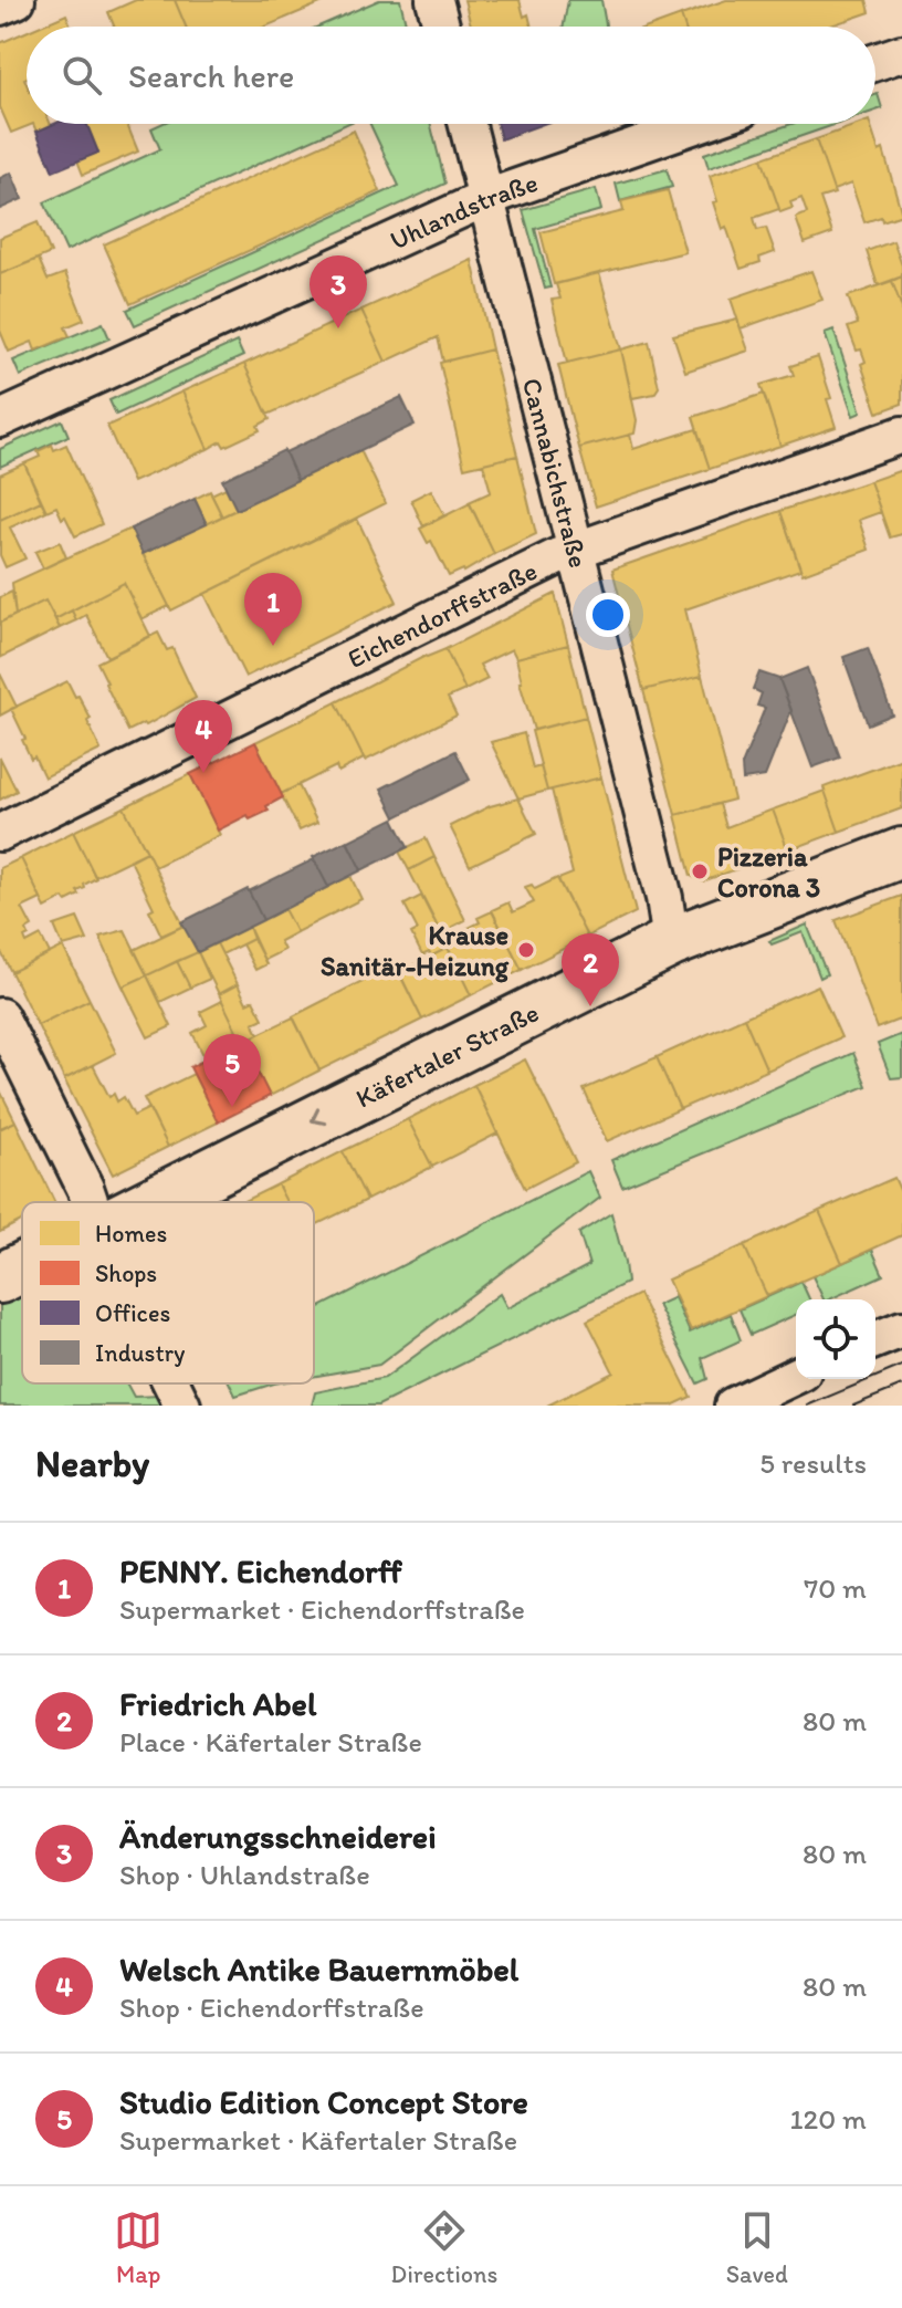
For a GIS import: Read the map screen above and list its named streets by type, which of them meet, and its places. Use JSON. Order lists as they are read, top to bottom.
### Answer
{
  "streets": {
    "main road": ["Käfertaler Straße"],
    "street": ["Uhlandstraße", "Cannabichstraße", "Eichendorffstraße"]
  },
  "crossings": [
    ["Uhlandstraße", "Cannabichstraße"],
    ["Cannabichstraße", "Eichendorffstraße"],
    ["Cannabichstraße", "Käfertaler Straße"]
  ],
  "one_way": ["Käfertaler Straße"],
  "places": ["Pizzeria Corona 3", "Krause Sanitär-Heizung"],
  "legend": [
    "Homes",
    "Shops",
    "Offices",
    "Industry"
  ],
  "page": {
    "search": "Search here",
    "pins": [
      "3",
      "1",
      "4",
      "2",
      "5"
    ],
    "heading": ["Nearby", "5 results"],
    "list": [
      {
        "mark": "1",
        "name": "PENNY. Eichendorff",
        "note": "Supermarket · Eichendorffstraße",
        "value": "70 m"
      },
      {
        "mark": "2",
        "name": "Friedrich Abel",
        "note": "Place · Käfertaler Straße",
        "value": "80 m"
      },
      {
        "mark": "3",
        "name": "Änderungsschneiderei",
        "note": "Shop · Uhlandstraße",
        "value": "80 m"
      },
      {
        "mark": "4",
        "name": "Welsch Antike Bauernmöbel",
        "note": "Shop · Eichendorffstraße",
        "value": "80 m"
      },
      {
        "mark": "5",
        "name": "Studio Edition Concept Store",
        "note": "Supermarket · Käfertaler Straße",
        "value": "120 m"
      }
    ],
    "nav": ["Map", "Directions", "Saved"]
  }
}
